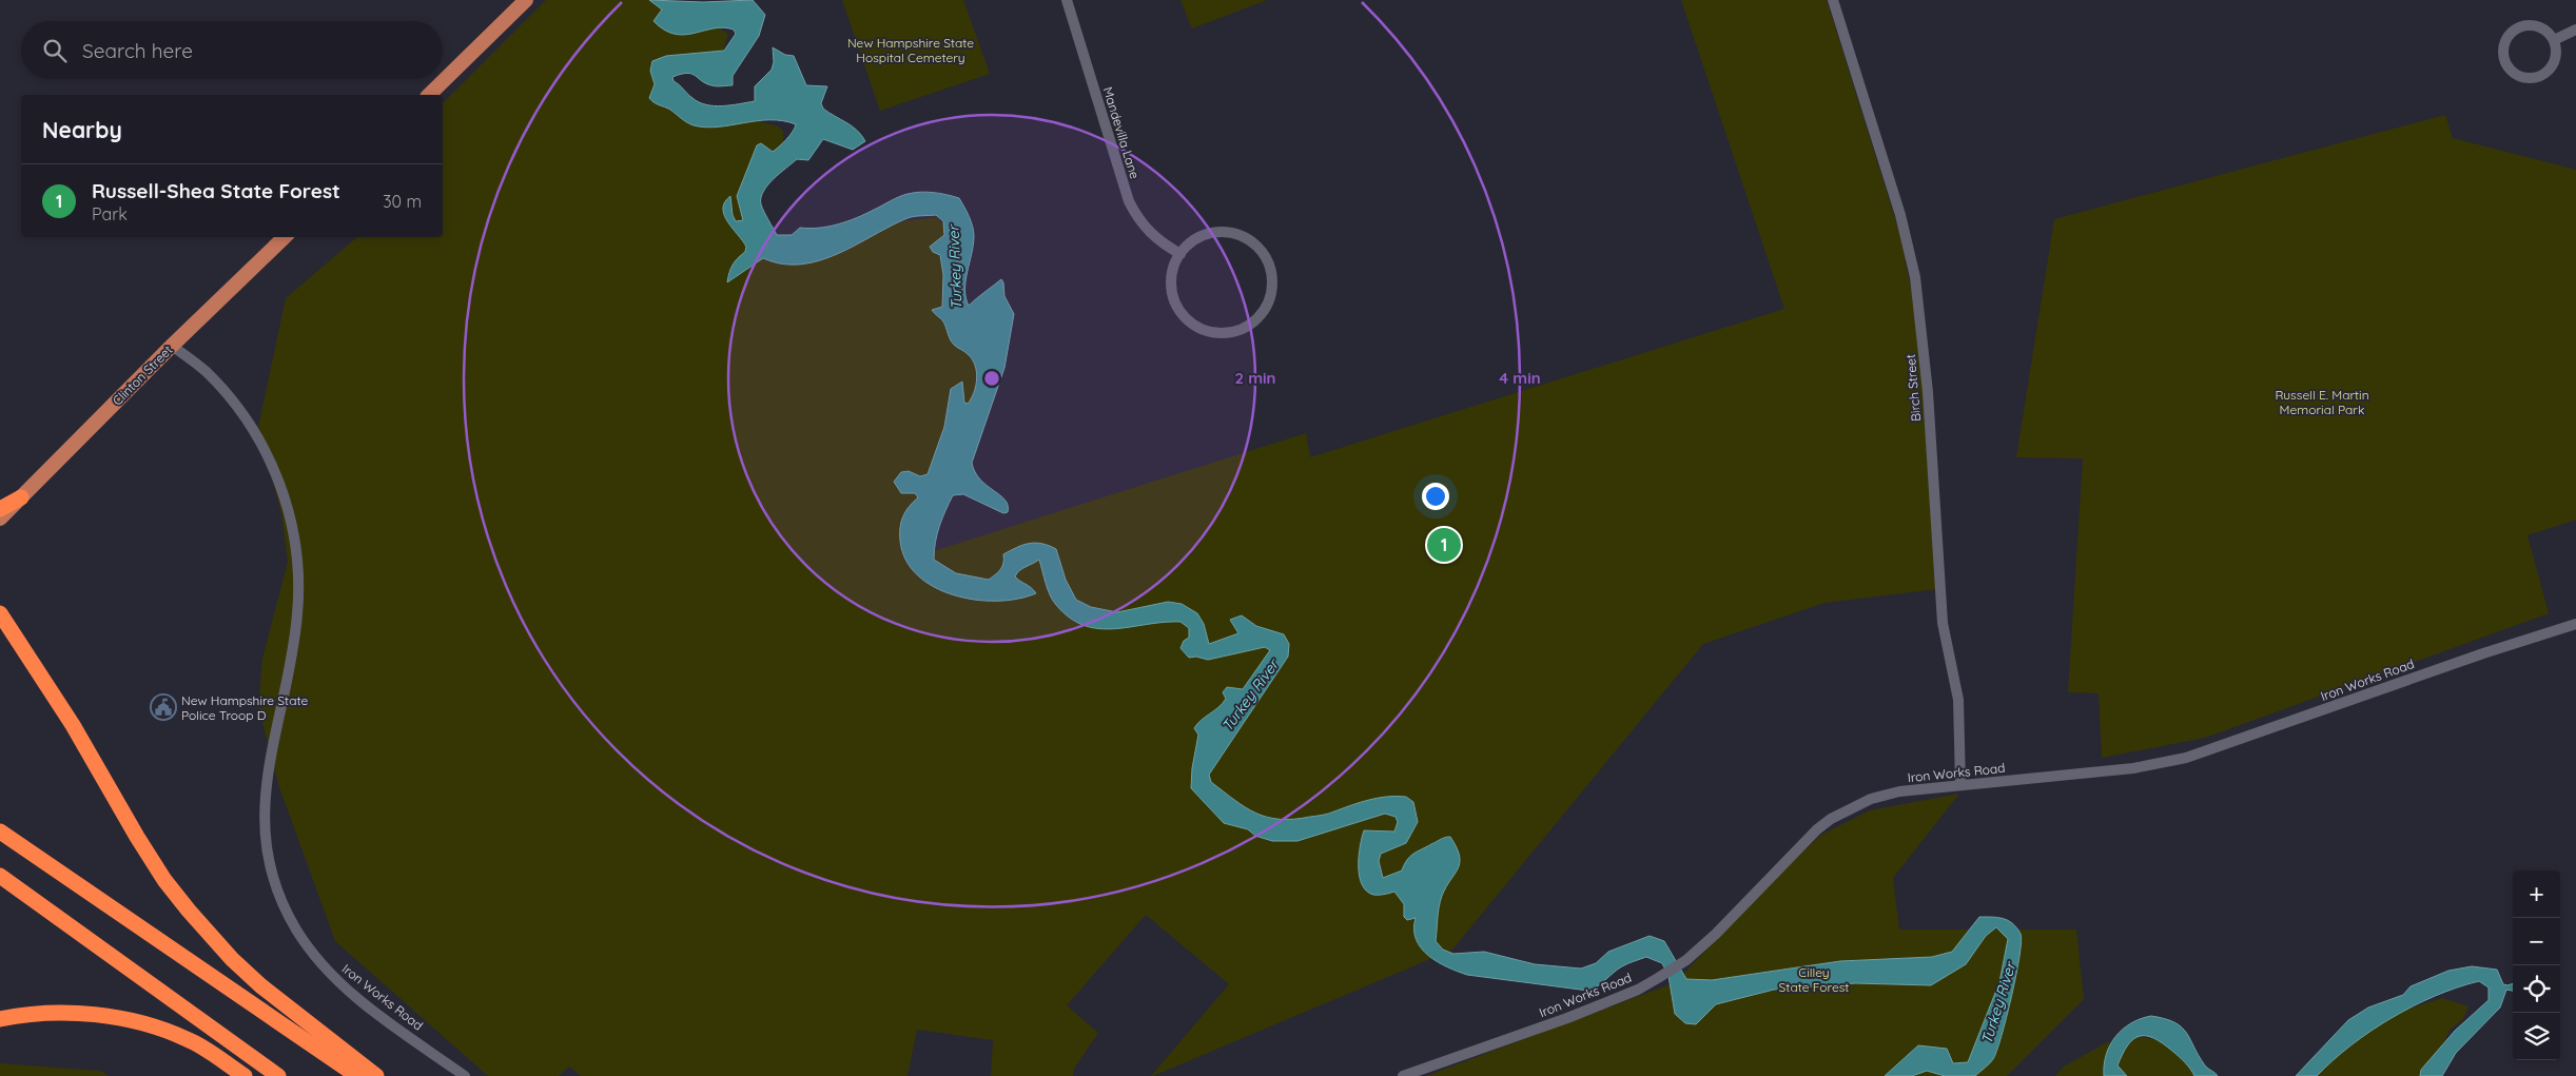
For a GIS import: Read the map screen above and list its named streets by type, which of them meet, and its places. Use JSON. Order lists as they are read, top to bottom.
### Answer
{
  "streets": {
    "main road": ["Clinton Street"],
    "street": ["Mandevilla Lane", "Birch Street", "Iron Works Road"]
  },
  "crossings": [
    ["Clinton Street", "Iron Works Road"],
    ["Birch Street", "Iron Works Road"]
  ],
  "water": ["Turkey River"],
  "parks": ["New Hampshire State Hospital Cemetery", "Russell E. Martin Memorial Park", "Cilley State Forest"],
  "places": {
    "public building": ["New Hampshire State Police Troop D"]
  },
  "page": {
    "search": "Search here",
    "heading": "Nearby",
    "list": [
      {
        "mark": "1",
        "name": "Russell-Shea State Forest",
        "note": "Park",
        "value": "30 m"
      }
    ],
    "pins": "1",
    "map_buttons": ["+", "−"]
  },
  "rings": ["2 min", "4 min"]
}
